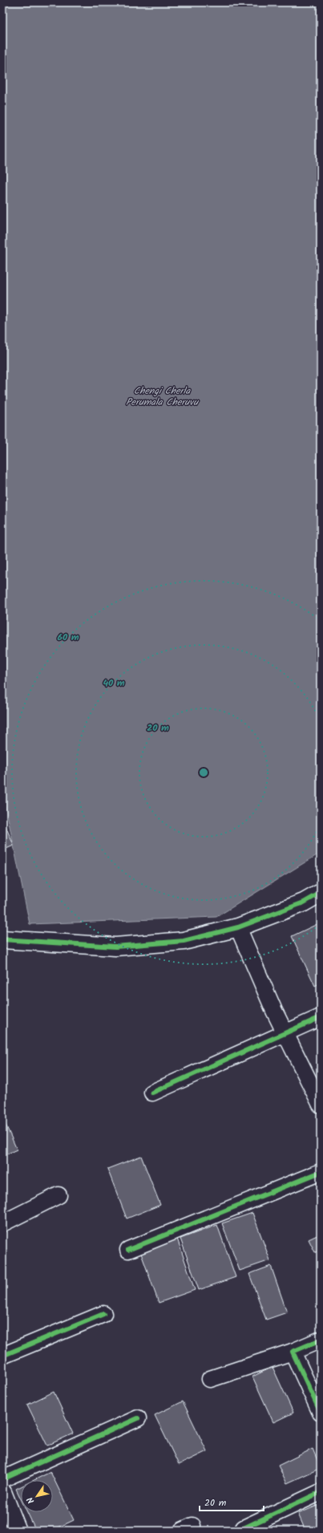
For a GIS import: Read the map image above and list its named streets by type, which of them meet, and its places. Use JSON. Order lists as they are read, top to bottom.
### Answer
{
  "water": ["Chengi Cherla Perumala Cheruvu"],
  "scale_bar": "20 m",
  "north": "bottom left",
  "rings": ["60 m", "40 m", "20 m"]
}
